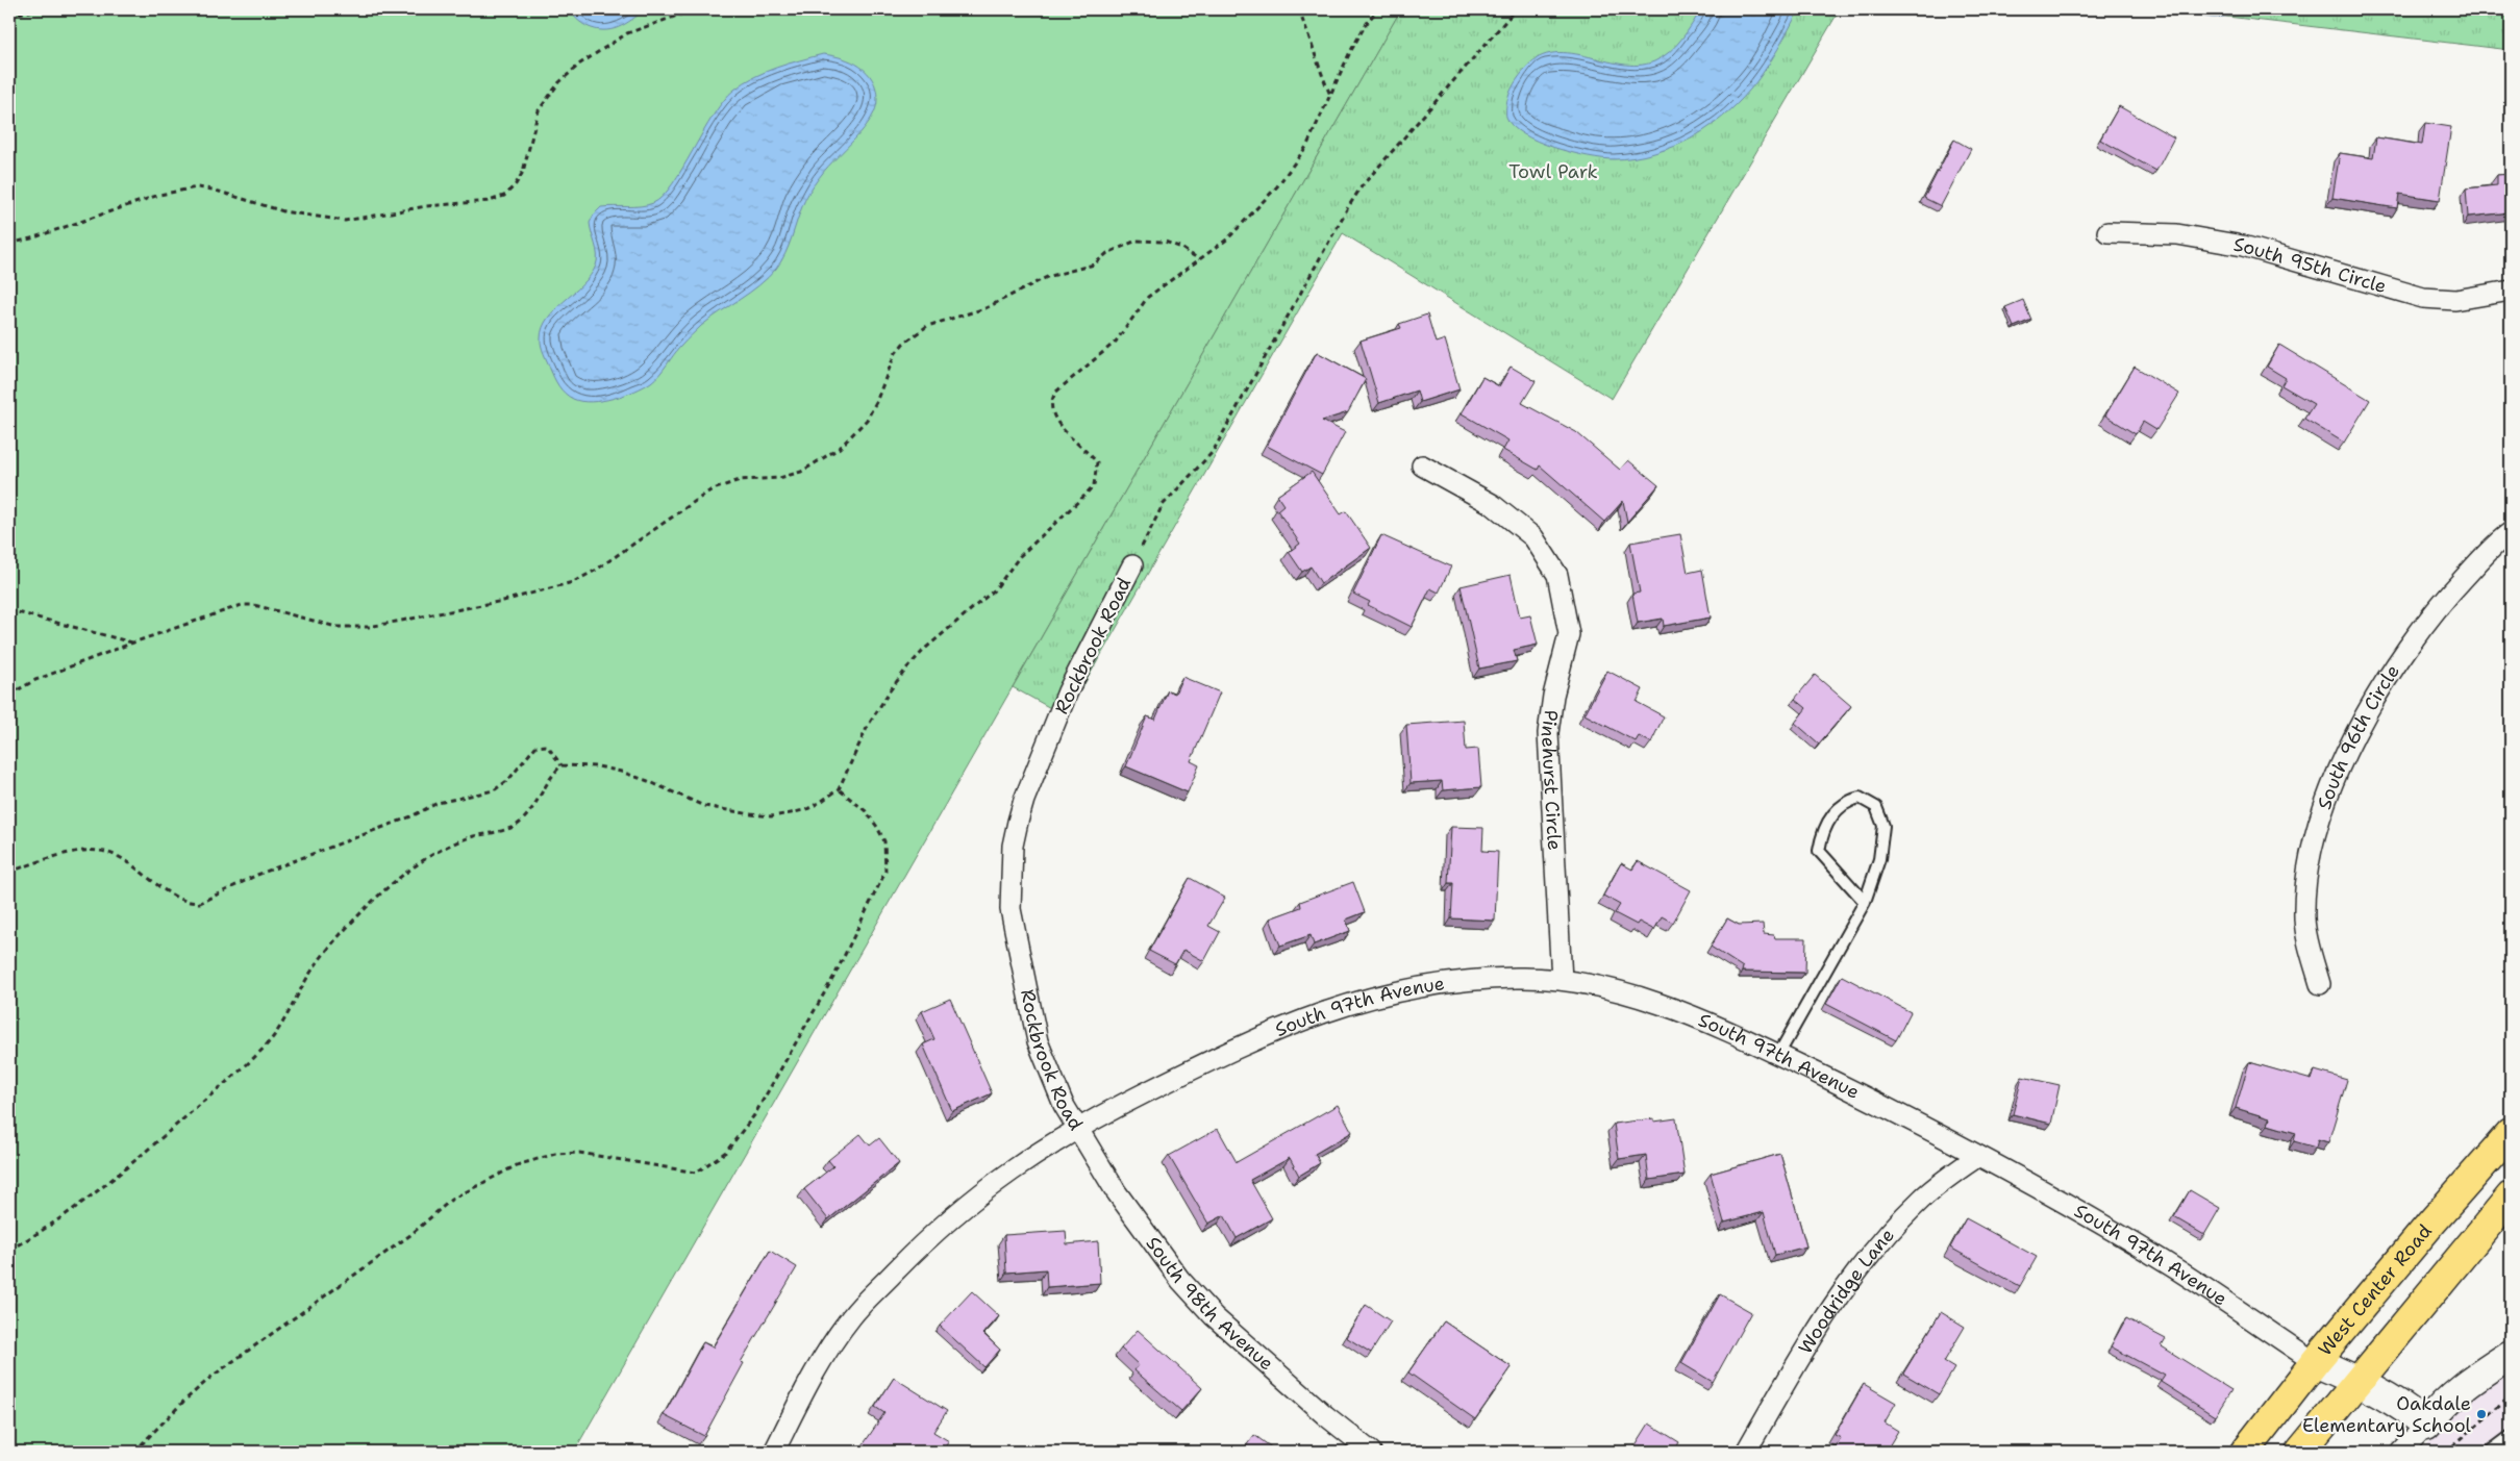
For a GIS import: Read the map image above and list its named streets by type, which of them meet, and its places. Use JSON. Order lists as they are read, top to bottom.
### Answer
{
  "streets": {
    "main road": ["West Center Road"],
    "street": [
      "South 95th Circle",
      "Rockbrook Road",
      "South 96th Circle",
      "Pinehurst Circle",
      "South 97th Avenue",
      "Woodridge Lane",
      "South 98th Avenue"
    ]
  },
  "crossings": [
    ["Rockbrook Road", "South 97th Avenue"],
    ["Rockbrook Road", "South 98th Avenue"],
    ["Pinehurst Circle", "South 97th Avenue"],
    ["South 97th Avenue", "West Center Road"],
    ["South 97th Avenue", "Woodridge Lane"],
    ["South 97th Avenue", "South 98th Avenue"]
  ],
  "parks": ["Towl Park"],
  "places": ["Oakdale Elementary School"]
}
